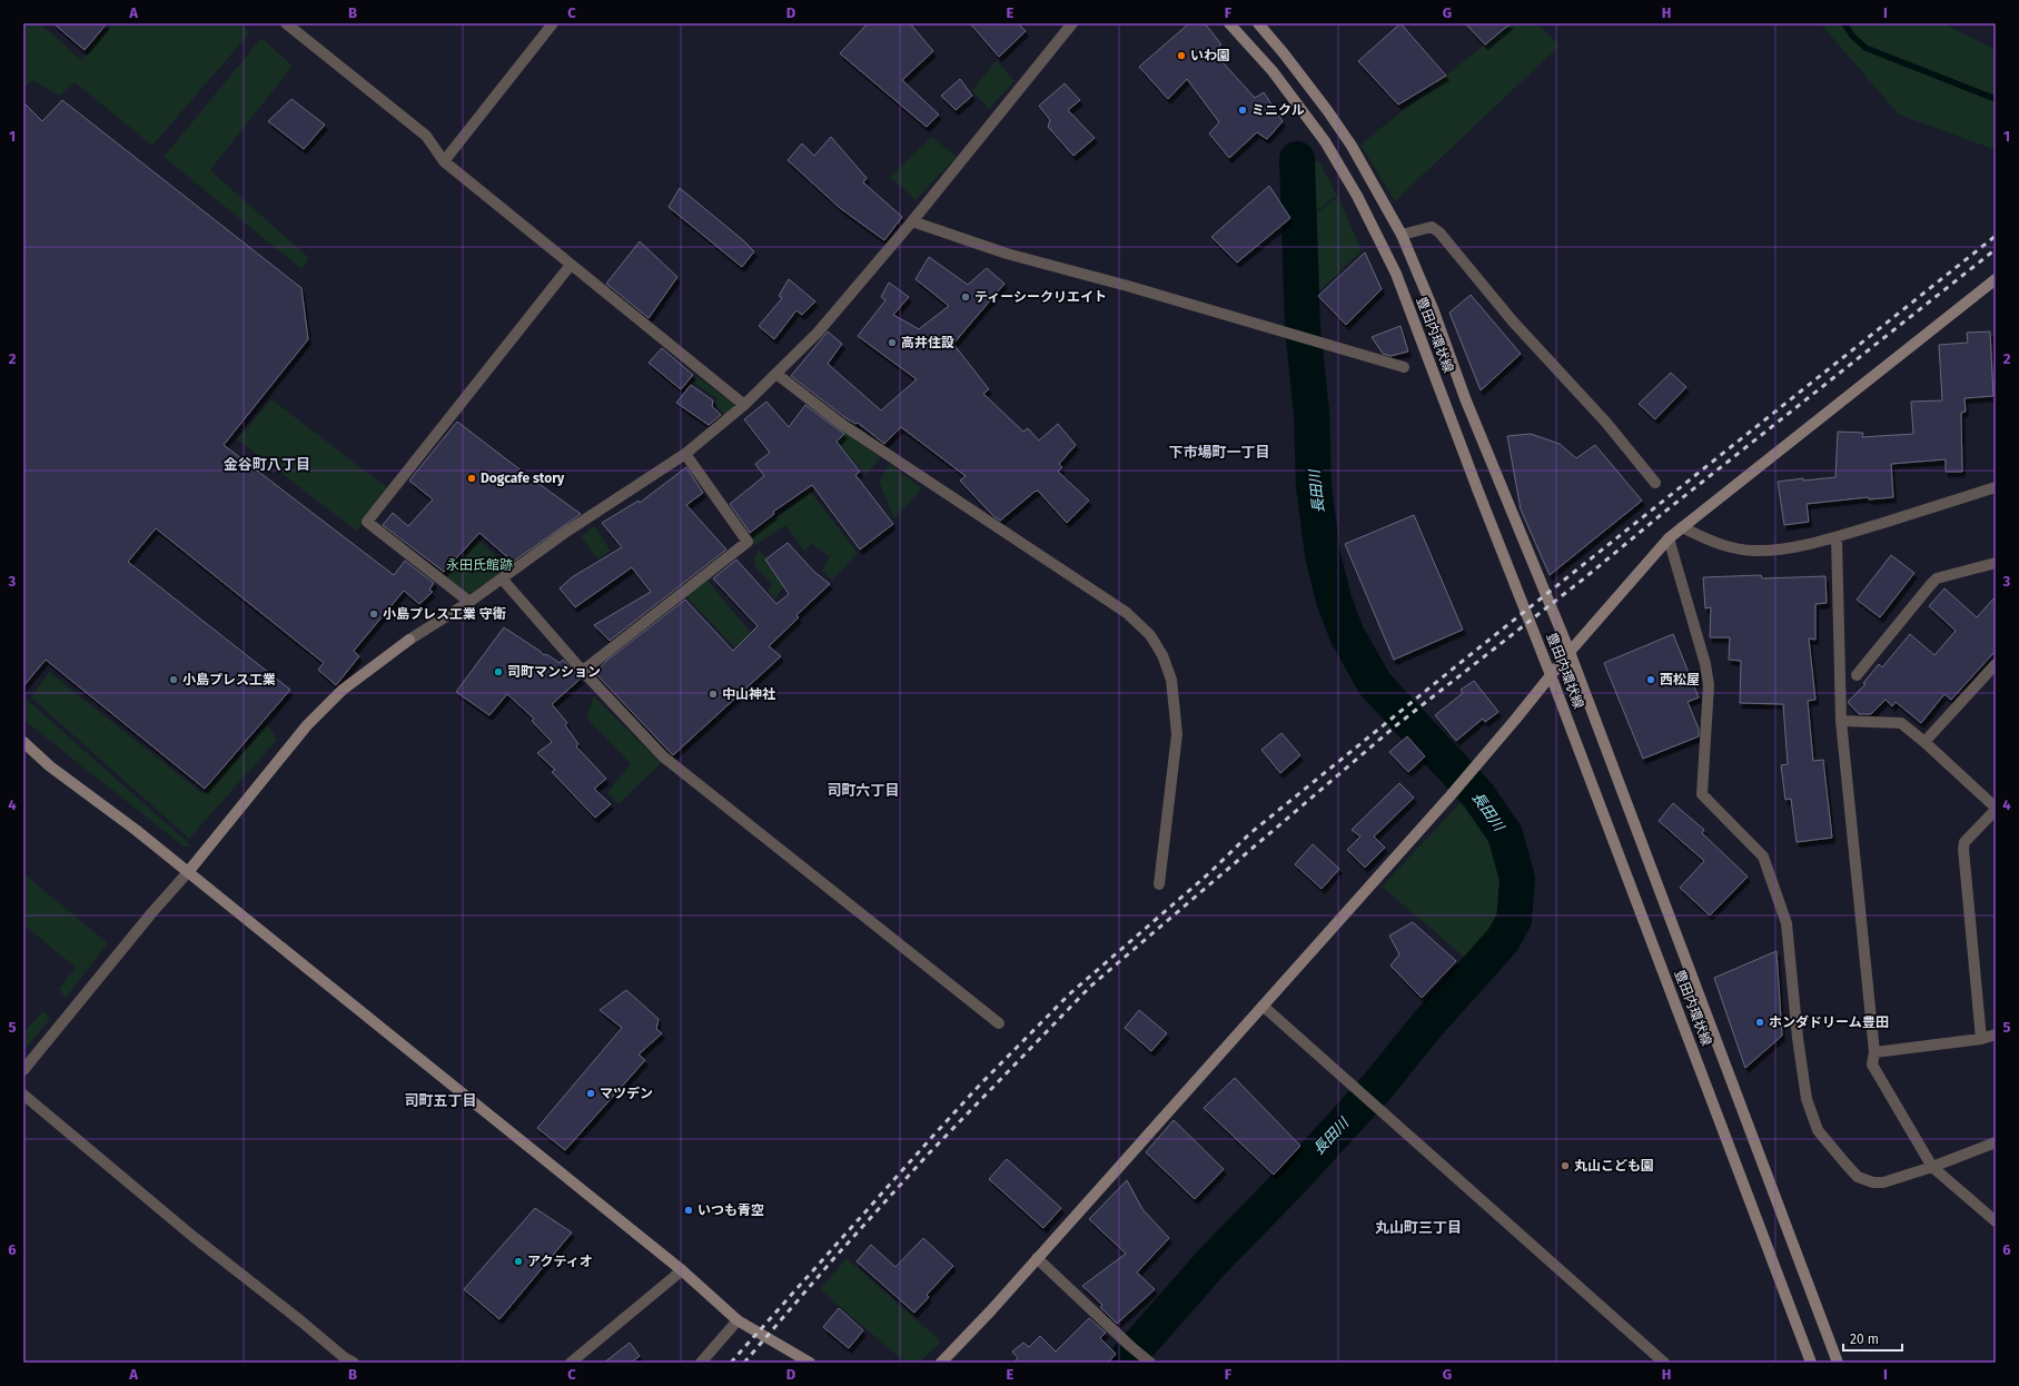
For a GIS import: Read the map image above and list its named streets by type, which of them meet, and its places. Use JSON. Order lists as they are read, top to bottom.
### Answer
{
  "streets": {
    "street": ["豊田内環状線"]
  },
  "districts": [
    "下市場町一丁目",
    "金谷町八丁目",
    "司町六丁目",
    "司町五丁目",
    "丸山町三丁目"
  ],
  "water": ["長田川"],
  "parks": ["永田氏館跡"],
  "places": [
    "いわ園",
    "ミニクル",
    "ティーシークリエイト",
    "高井住設",
    "Dogcafe story",
    "小島プレス工業 守衛",
    "司町マンション",
    "小島プレス工業",
    "西松屋",
    "中山神社",
    "ホンダドリーム豊田",
    "マツデン",
    "丸山こども園",
    "いつも青空",
    "アクティオ"
  ],
  "scale_bar": "20 m",
  "grid": {
    "columns": [
      "A",
      "B",
      "C",
      "D",
      "E",
      "F",
      "G",
      "H",
      "I"
    ],
    "rows": [
      "1",
      "2",
      "3",
      "4",
      "5",
      "6"
    ]
  }
}
